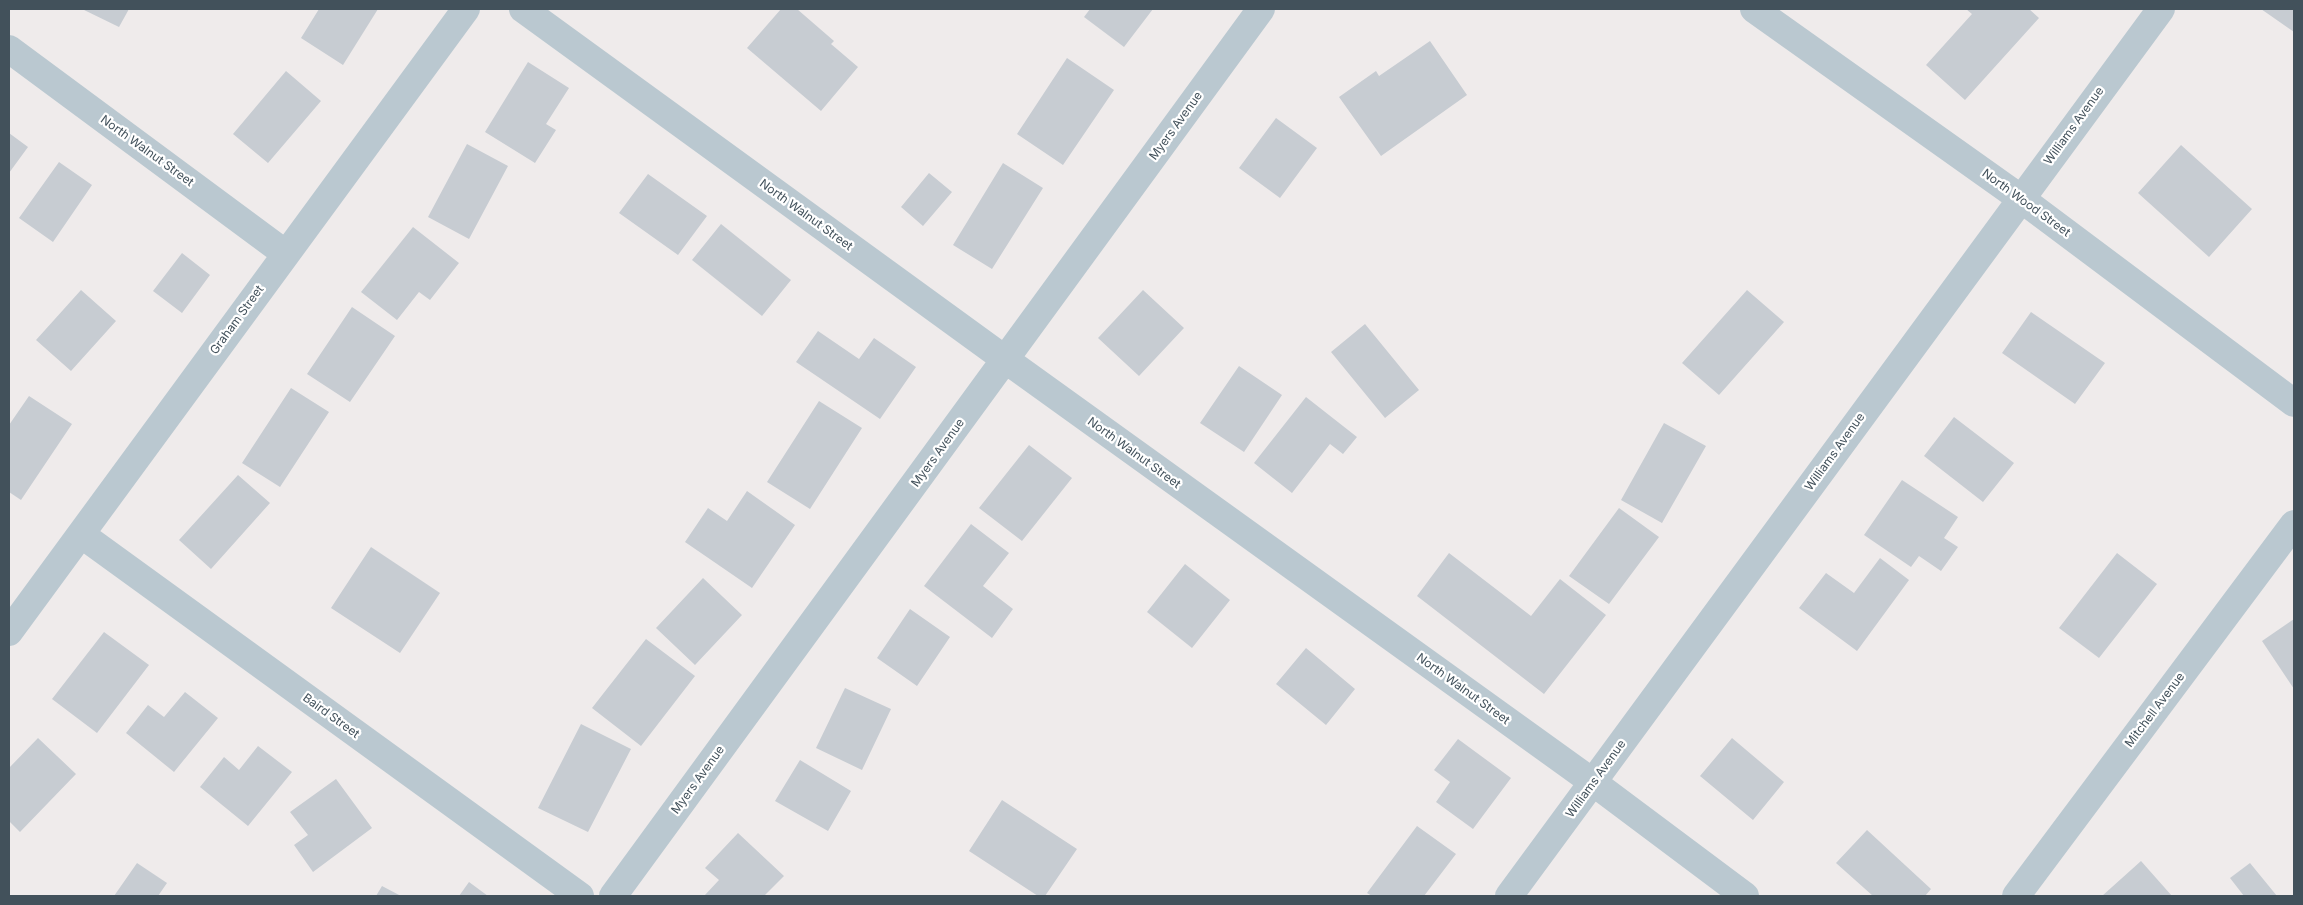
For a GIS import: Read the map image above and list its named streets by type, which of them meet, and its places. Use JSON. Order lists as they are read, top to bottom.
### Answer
{
  "streets": {
    "street": [
      "Myers Avenue",
      "Williams Avenue",
      "North Walnut Street",
      "North Wood Street",
      "Graham Street",
      "Mitchell Avenue",
      "Baird Street"
    ]
  },
  "crossings": [
    ["Myers Avenue", "North Walnut Street"],
    ["Williams Avenue", "North Walnut Street"],
    ["Williams Avenue", "North Wood Street"],
    ["North Walnut Street", "Graham Street"],
    ["Graham Street", "Baird Street"]
  ]
}
